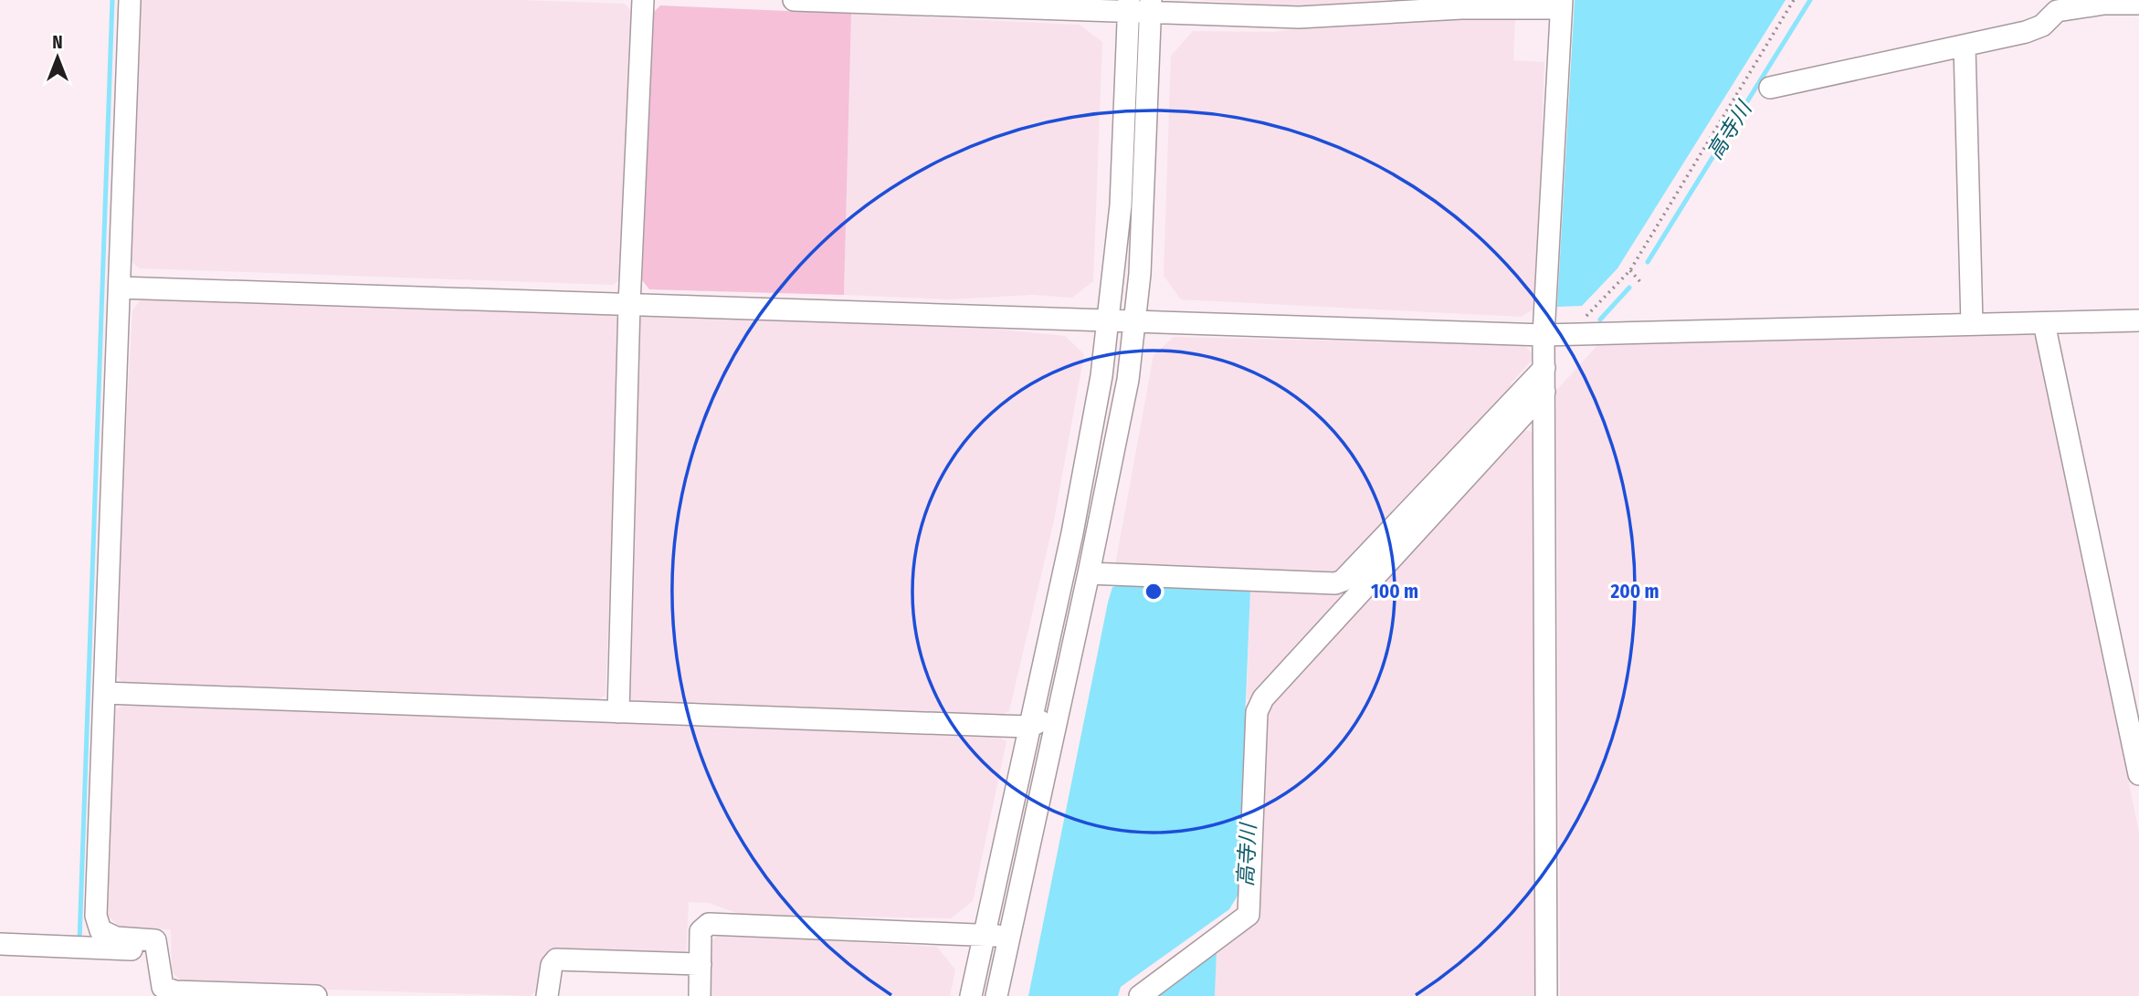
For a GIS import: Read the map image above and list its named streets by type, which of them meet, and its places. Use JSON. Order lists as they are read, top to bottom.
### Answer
{
  "water": ["高寺川"],
  "north": "top",
  "rings": ["100 m", "200 m"]
}
